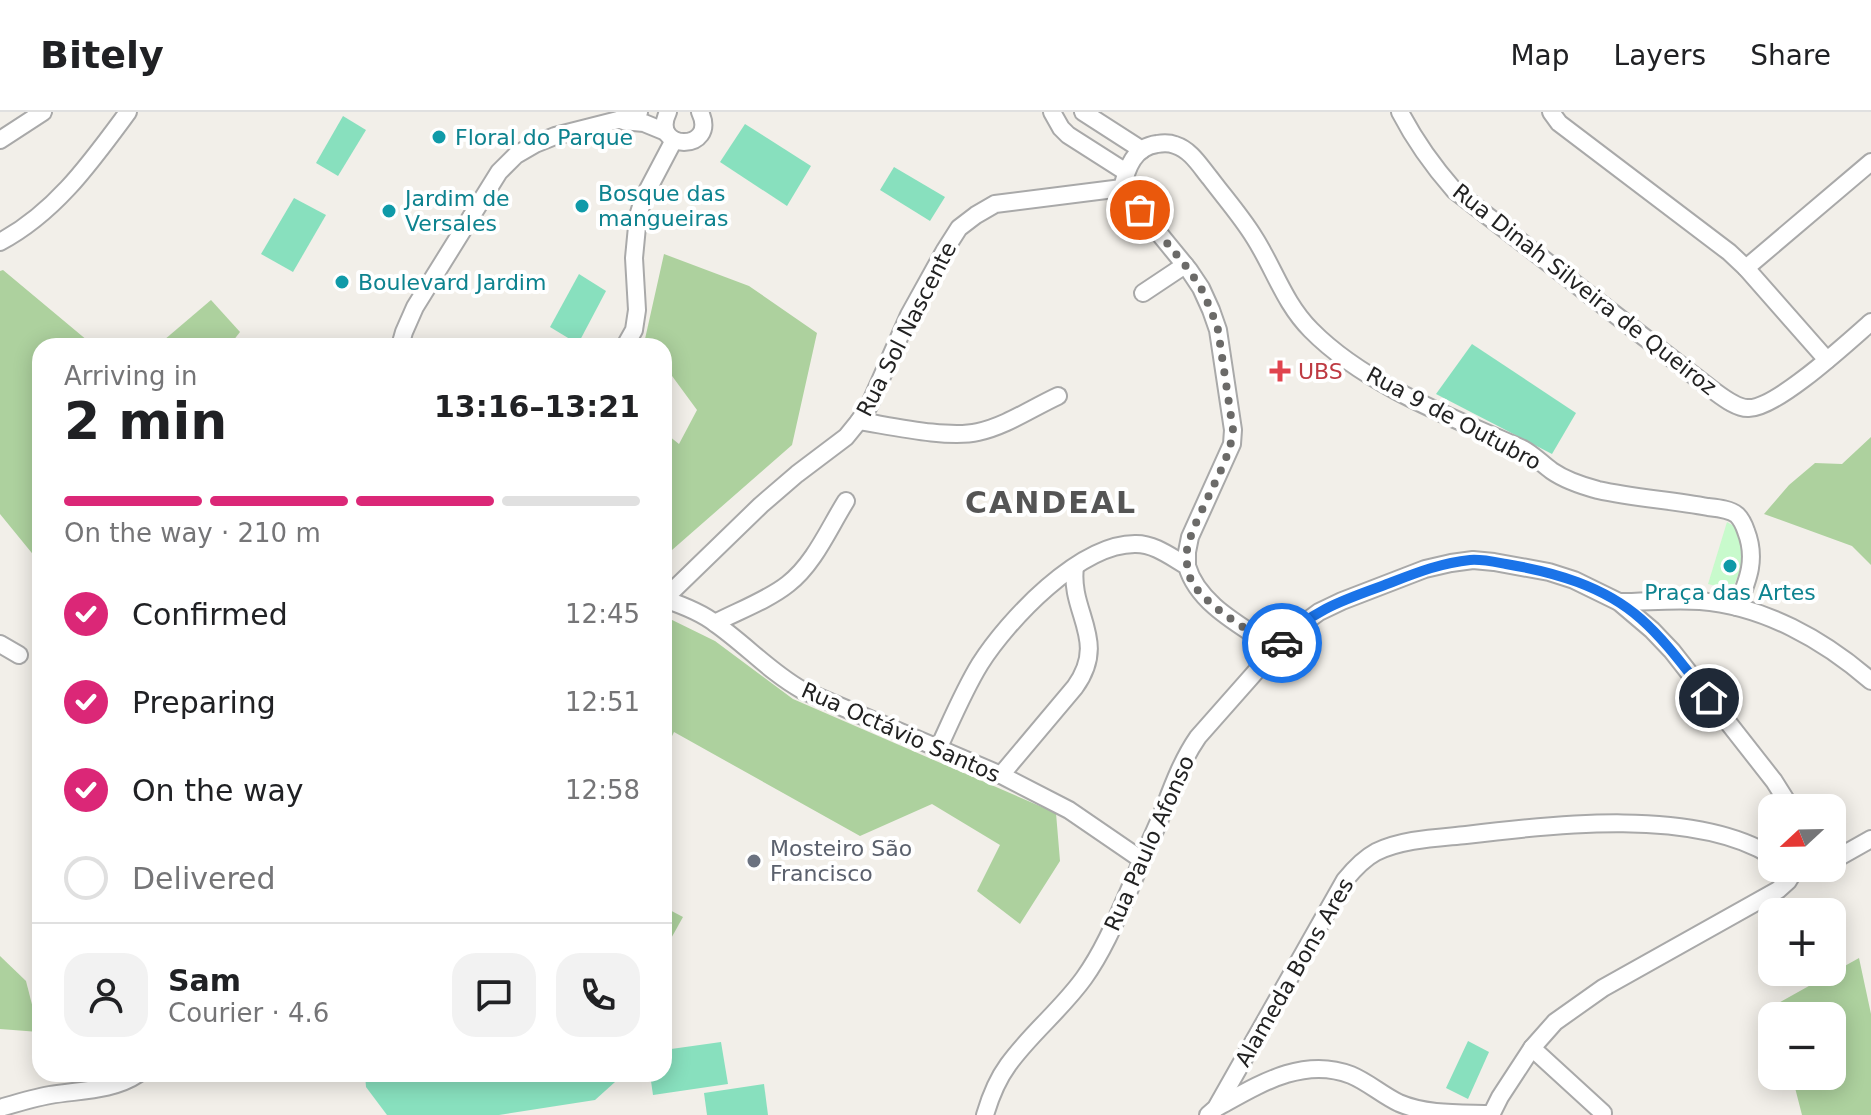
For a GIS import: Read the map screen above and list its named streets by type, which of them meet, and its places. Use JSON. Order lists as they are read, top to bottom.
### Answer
{
  "streets": {
    "street": [
      "Rua Dinah Silveira de Queiroz",
      "Rua Sol Nascente",
      "Rua 9 de Outubro",
      "Rua Octávio Santos",
      "Rua Paulo Afonso",
      "Alameda Bons Ares"
    ]
  },
  "crossings": [
    ["Rua 9 de Outubro", "Rua Paulo Afonso"],
    ["Rua Octávio Santos", "Rua Paulo Afonso"]
  ],
  "districts": ["CANDEAL"],
  "places": {
    "other": [
      "Floral do Parque",
      "Bosque das mangueiras",
      "Jardim de Versales",
      "Boulevard Jardim",
      "Praça das Artes",
      "Mosteiro São Francisco"
    ],
    "health": ["UBS"]
  },
  "north": "left",
  "page": {
    "header": "Bitely",
    "nav": ["Map", "Layers", "Share"],
    "heading": ["2 min", "Arriving in", "13:16–13:21"],
    "panel": ["Sam", "Courier · 4.6"],
    "bar": "On the way · 210 m",
    "list": [
      ["Confirmed", "12:45"],
      ["Preparing", "12:51"],
      ["On the way", "12:58"],
      "Delivered"
    ],
    "map_buttons": ["+", "−"]
  }
}
